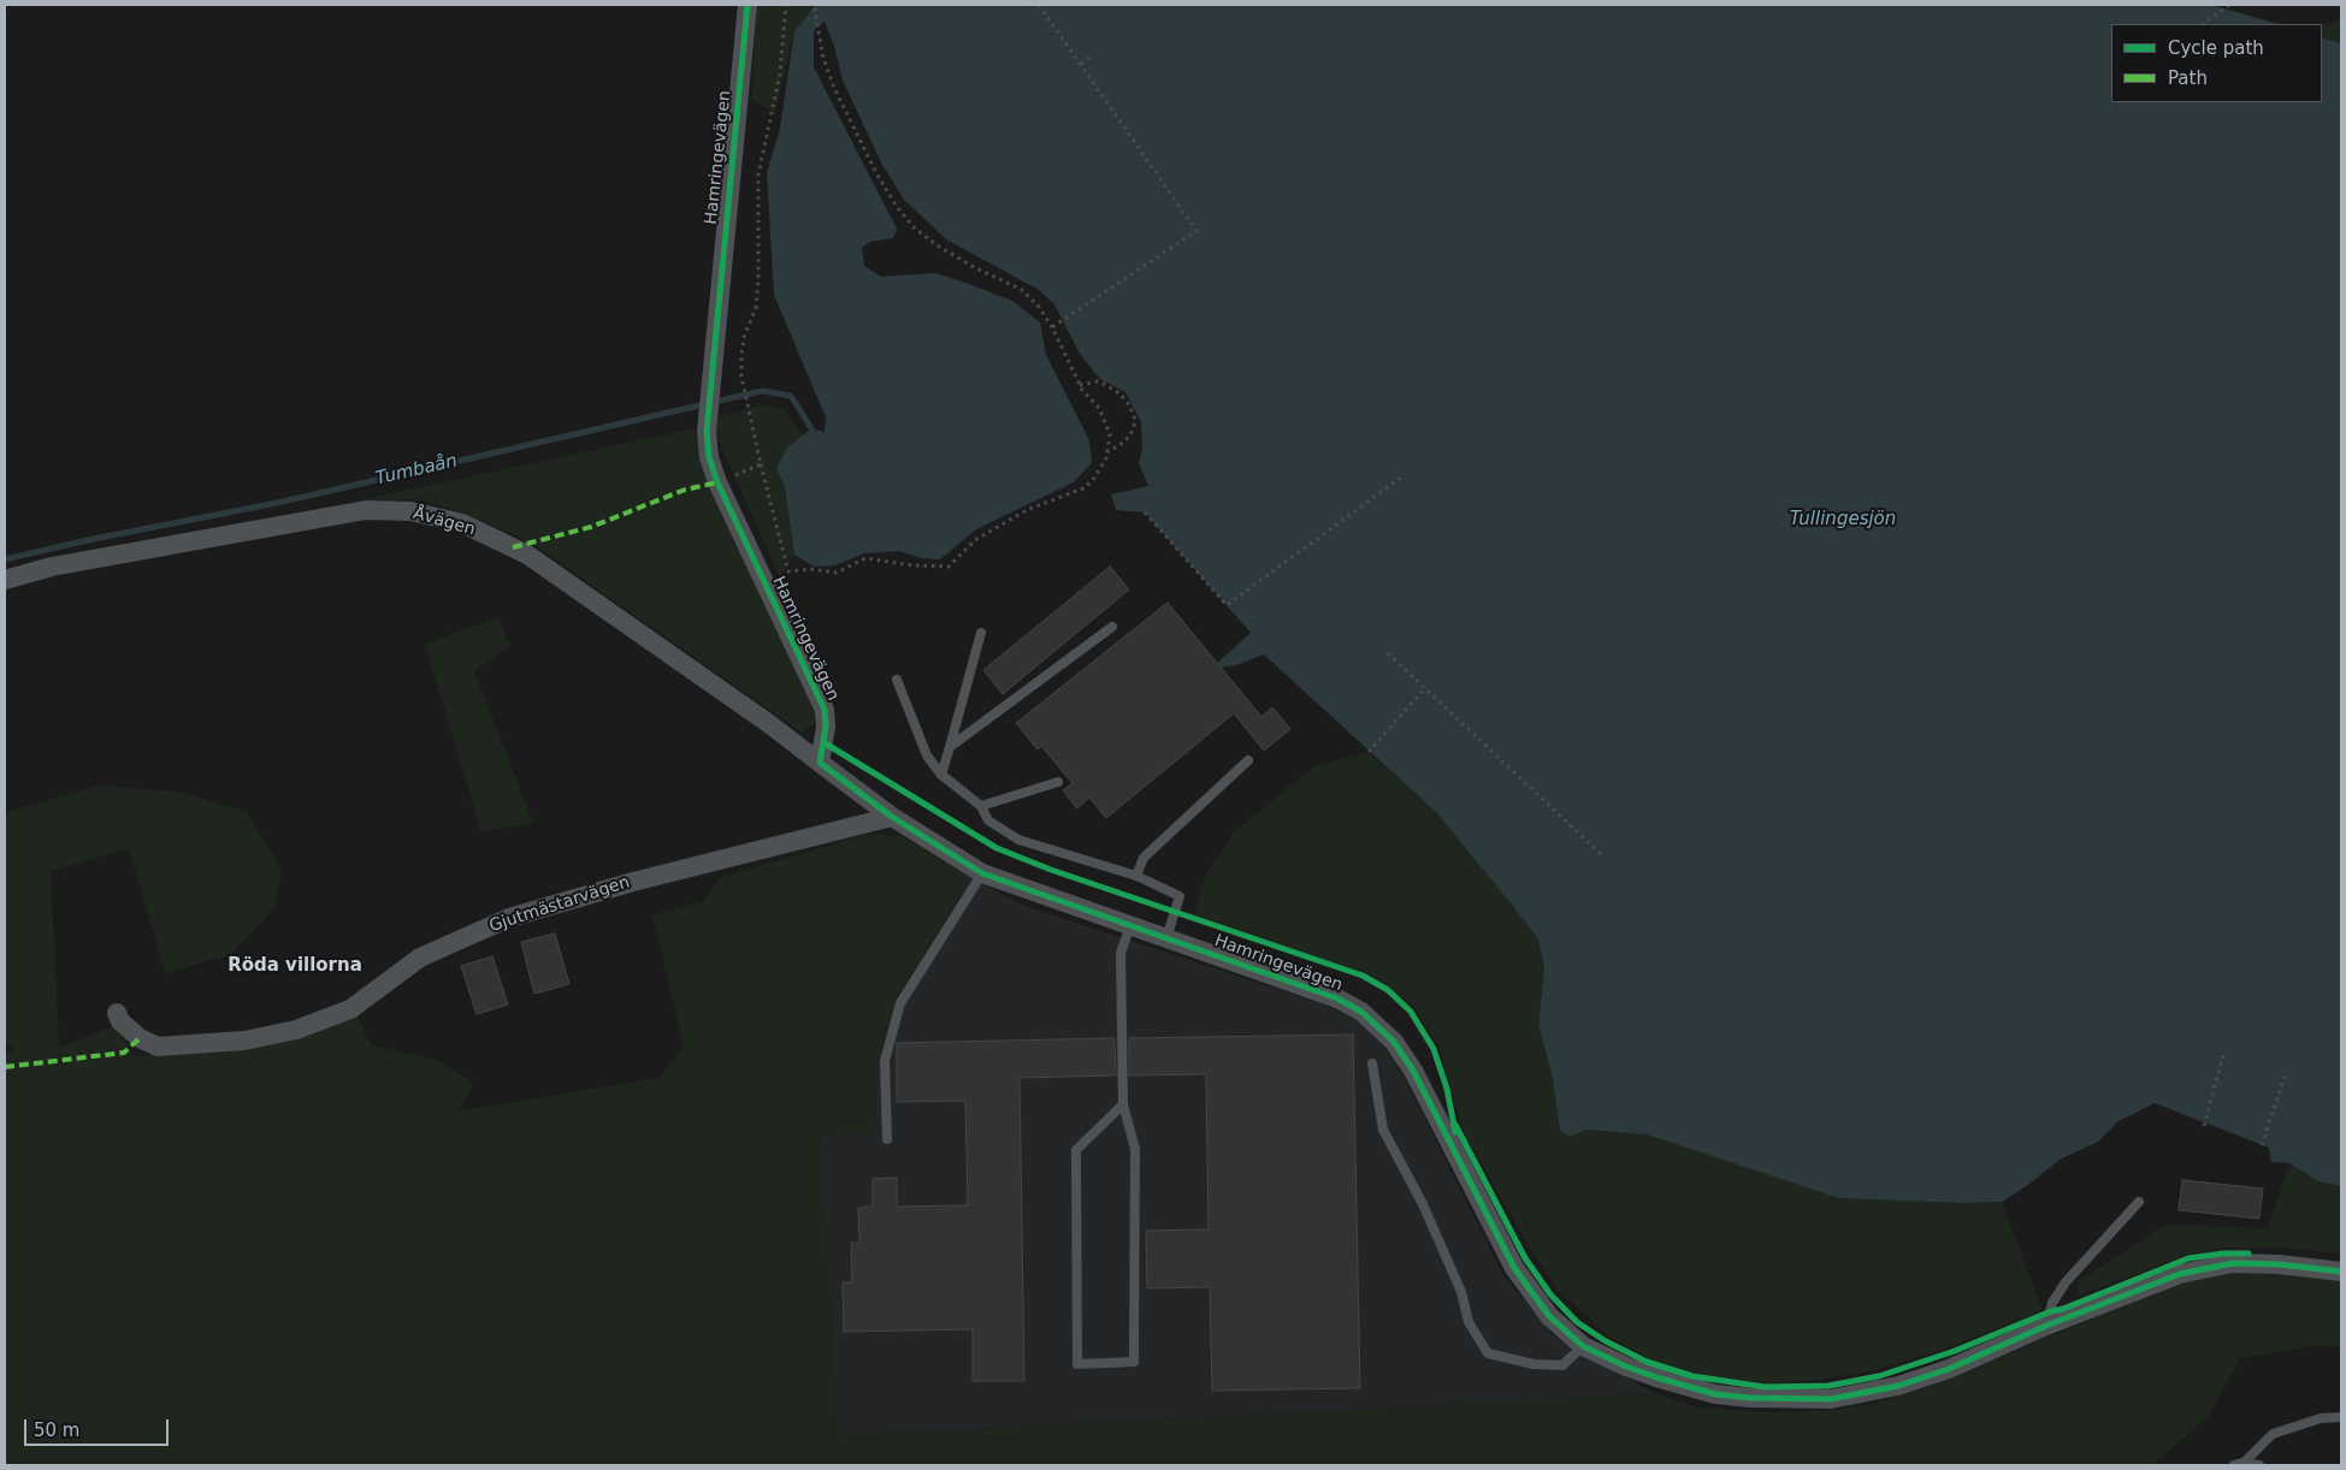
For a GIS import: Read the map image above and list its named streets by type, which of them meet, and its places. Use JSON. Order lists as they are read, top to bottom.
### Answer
{
  "streets": {
    "street": ["Hamringevägen", "Åvägen", "Gjutmästarvägen"]
  },
  "crossings": [
    ["Hamringevägen", "Åvägen"],
    ["Hamringevägen", "Gjutmästarvägen"]
  ],
  "districts": ["Röda villorna"],
  "water": ["Tumbaån", "Tullingesjön"],
  "legend": ["Cycle path", "Path"],
  "scale_bar": "50 m"
}
